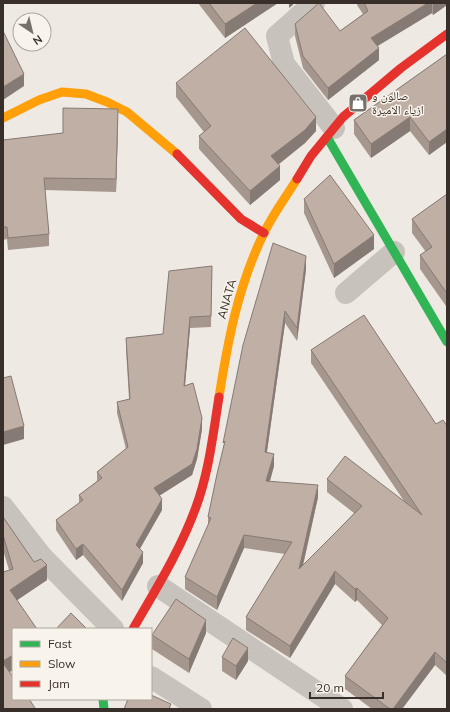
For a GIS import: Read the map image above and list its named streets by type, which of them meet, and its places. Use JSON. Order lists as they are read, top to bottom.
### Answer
{
  "streets": {
    "street": ["ANATA"]
  },
  "places": {
    "shop": ["صالون و ازياء الاميرة"]
  },
  "legend": ["Fast", "Slow", "Jam"],
  "scale_bar": "20 m",
  "north": "bottom right"
}
